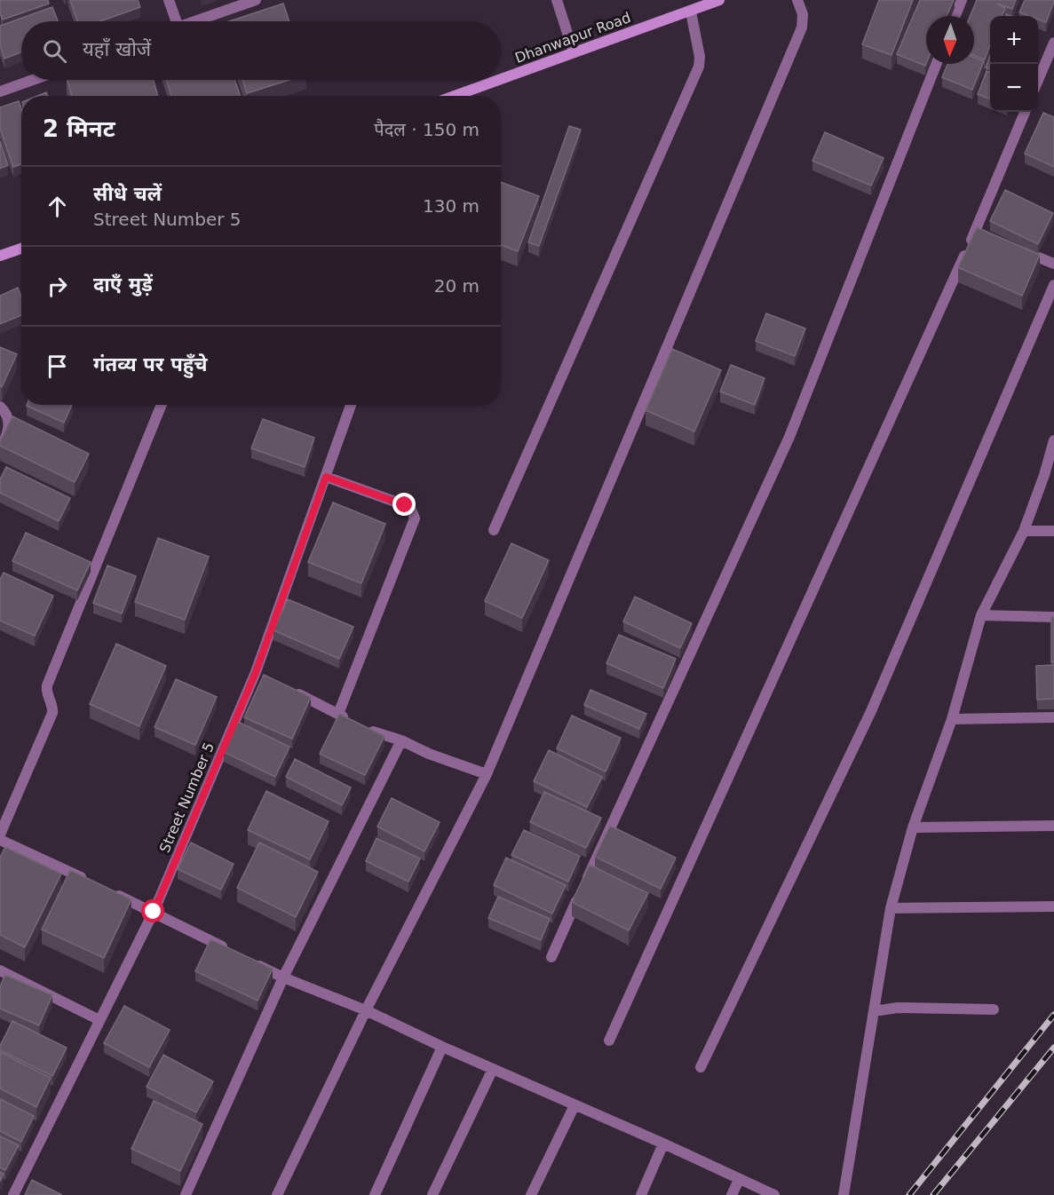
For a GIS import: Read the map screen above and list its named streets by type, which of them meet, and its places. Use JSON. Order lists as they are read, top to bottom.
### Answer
{
  "streets": {
    "street": ["Dhanwapur Road", "Street Number 5"]
  },
  "north": "bottom",
  "page": {
    "map_buttons": ["+", "−"],
    "search": "यहाँ खोजें",
    "heading": ["2 मिनट", "पैदल · 150 m"],
    "list": [
      ["सीधे चलें", "Street Number 5", "130 m"],
      ["दाएँ मुड़ें", "20 m"],
      "गंतव्य पर पहुँचे"
    ]
  }
}
